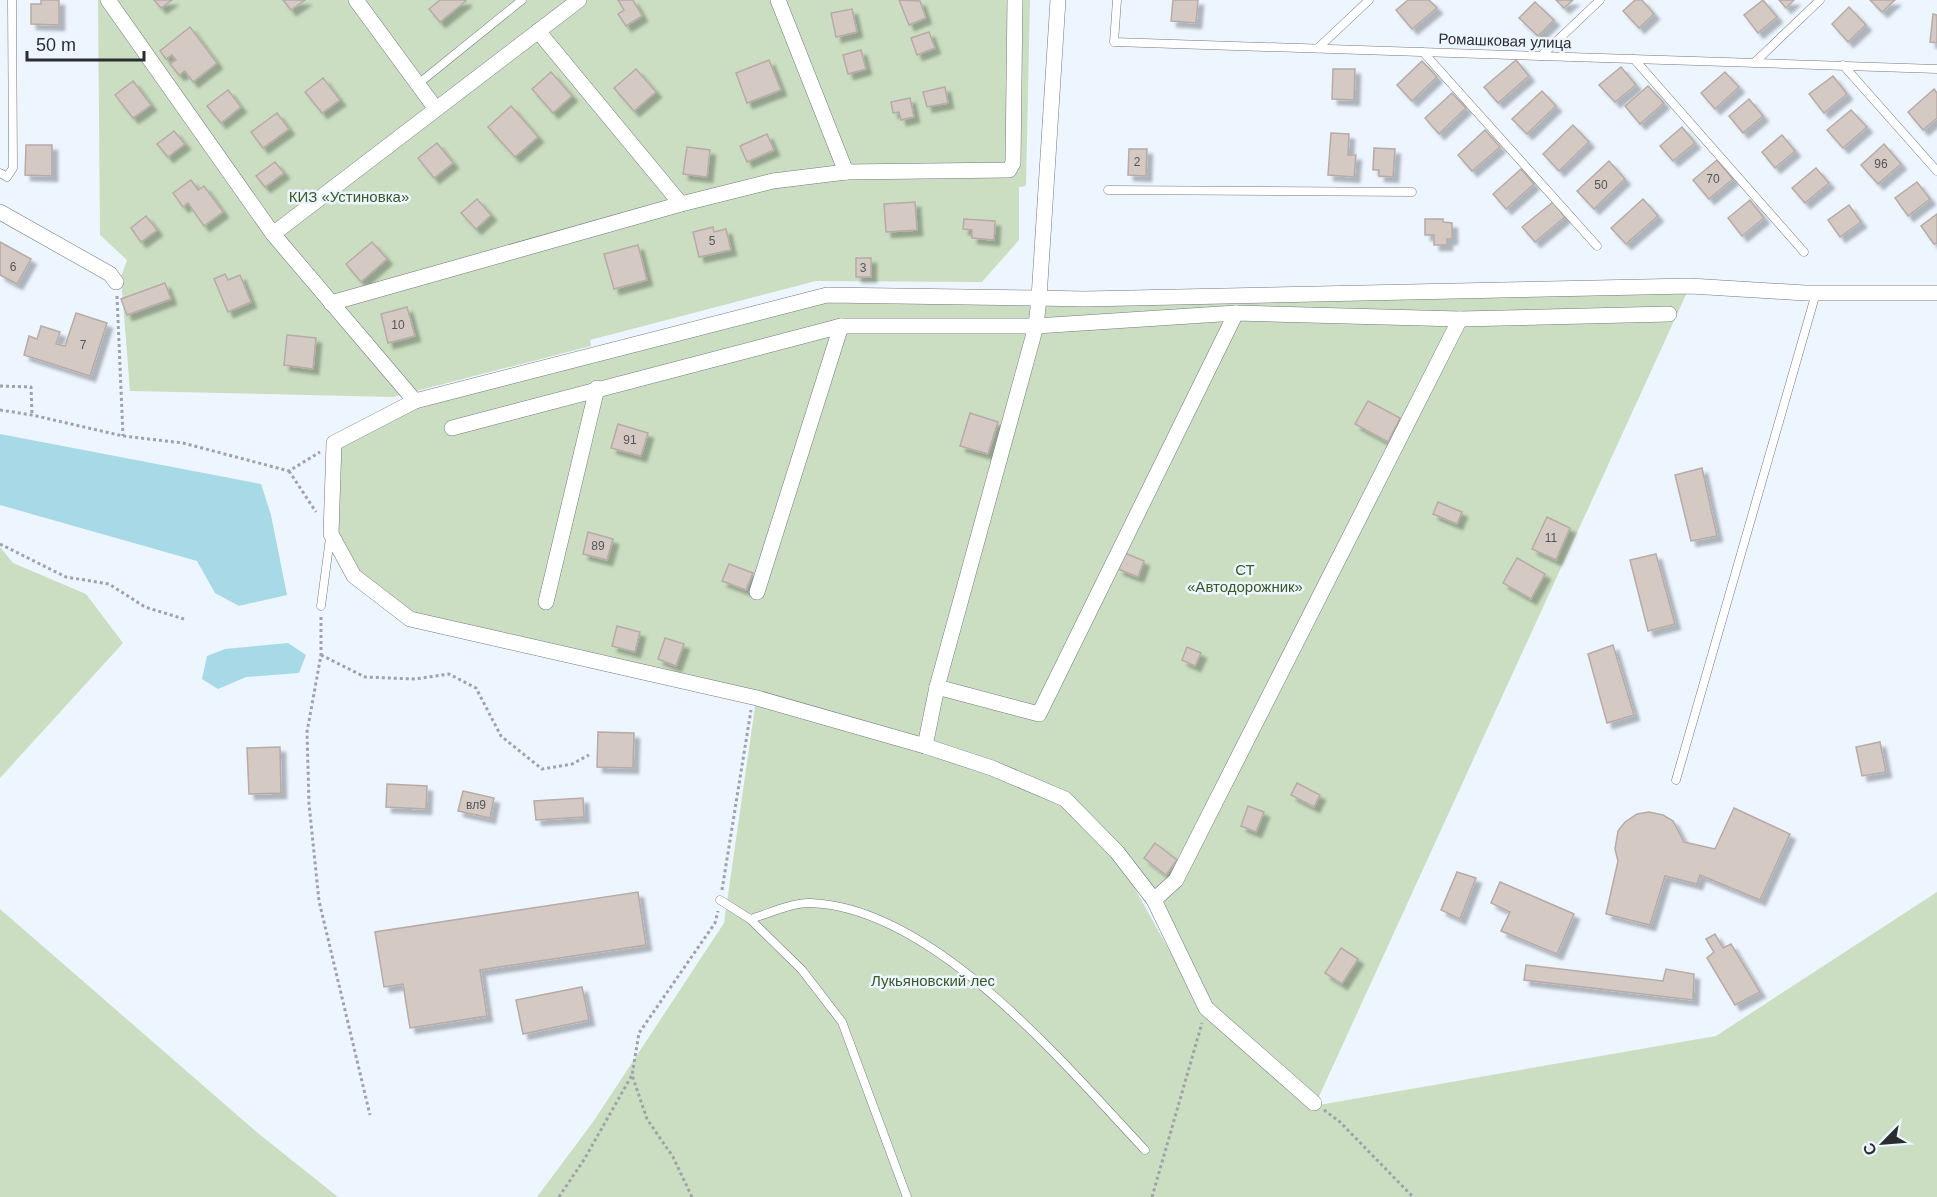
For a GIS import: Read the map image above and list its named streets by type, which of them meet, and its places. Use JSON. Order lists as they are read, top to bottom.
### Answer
{
  "streets": {
    "lane": ["Ромашковая улица"]
  },
  "parks": ["КИЗ «Устиновка»", "СТ «Автодорожник»", "Лукьяновский лес"],
  "house_numbers": [
    "2",
    "96",
    "70",
    "50",
    "5",
    "6",
    "3",
    "10",
    "7",
    "91",
    "11",
    "89",
    "вл9"
  ],
  "scale_bar": "50 m",
  "north": "bottom left"
}
